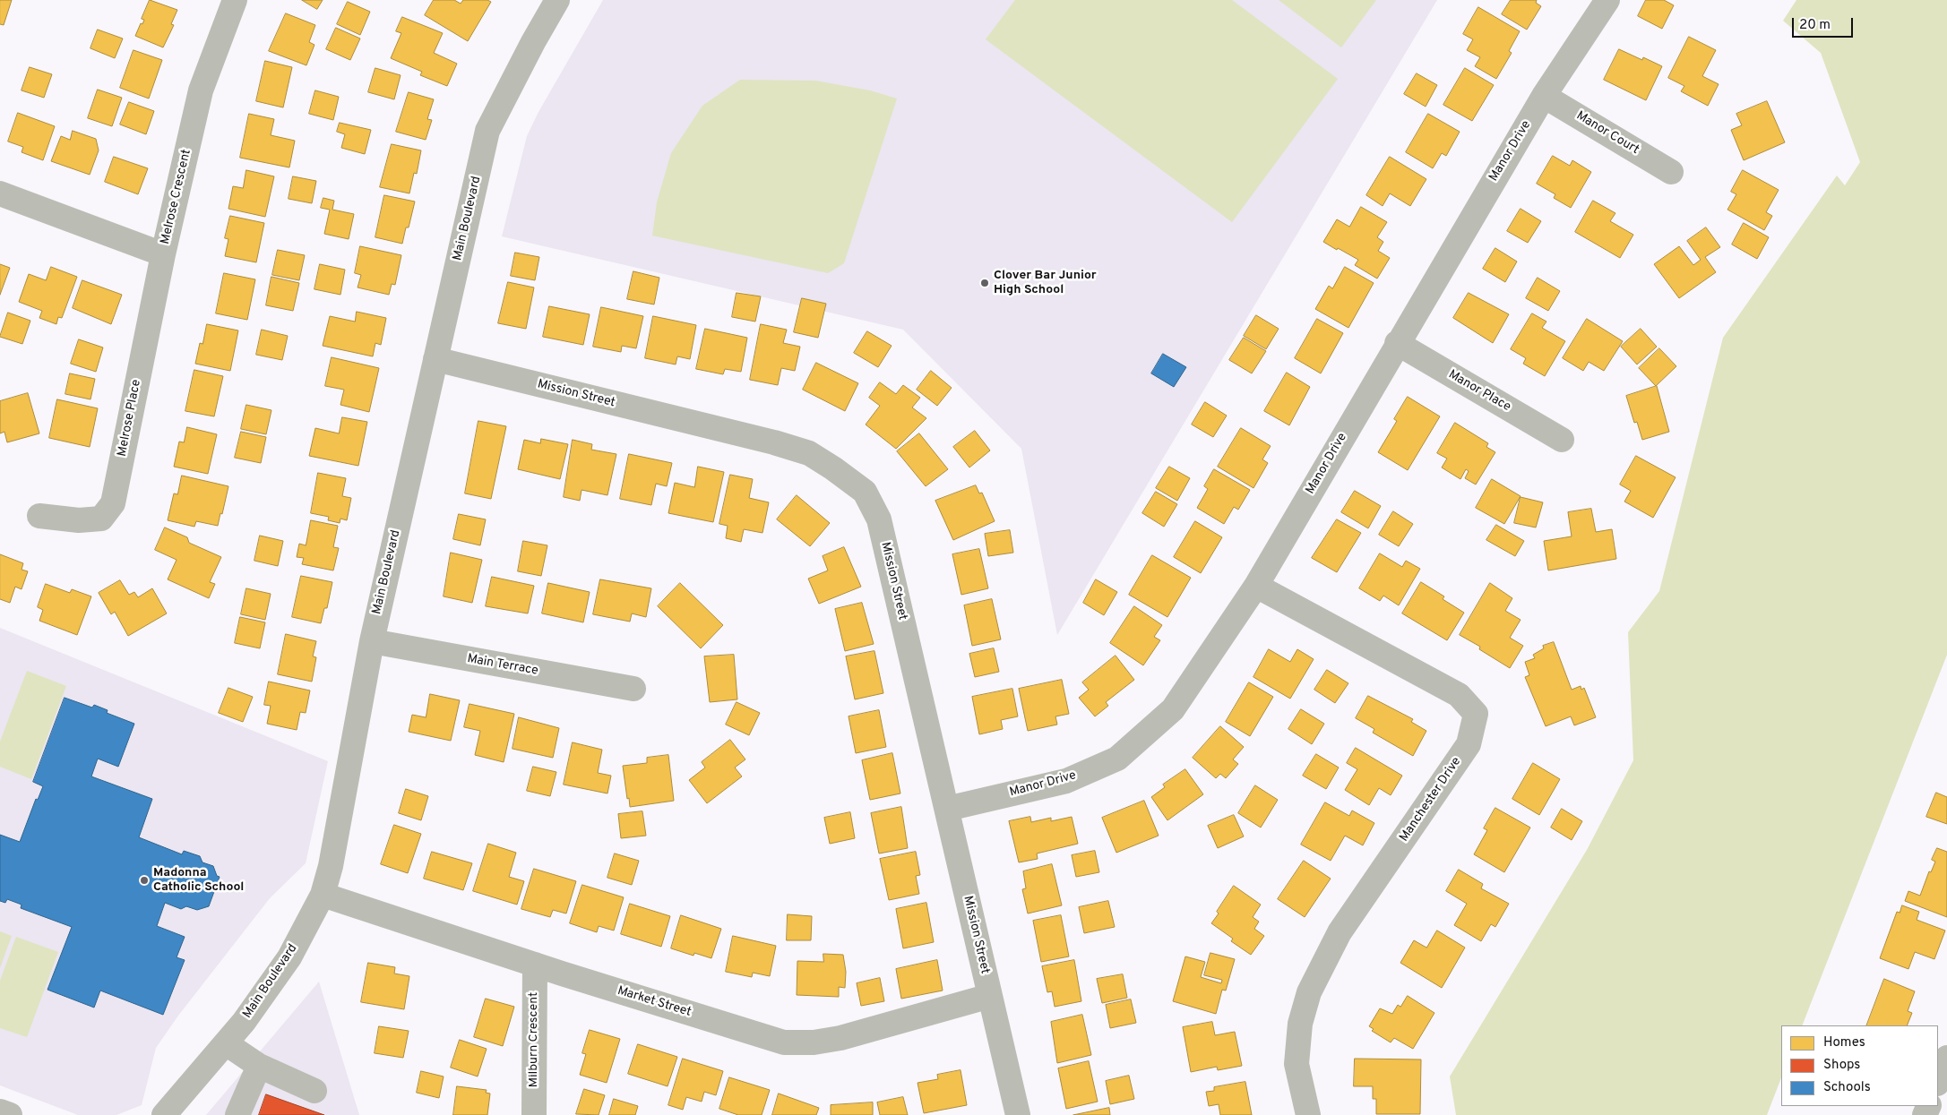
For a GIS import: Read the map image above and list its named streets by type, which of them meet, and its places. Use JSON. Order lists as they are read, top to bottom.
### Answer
{
  "streets": {
    "street": [
      "Manor Court",
      "Manor Drive",
      "Melrose Crescent",
      "Main Boulevard",
      "Manor Place",
      "Mission Street",
      "Melrose Place",
      "Main Terrace",
      "Manchester Drive",
      "Market Street",
      "Milburn Crescent"
    ]
  },
  "crossings": [
    ["Manor Court", "Manor Drive"],
    ["Manor Drive", "Manor Place"],
    ["Manor Drive", "Mission Street"],
    ["Manor Drive", "Manchester Drive"],
    ["Melrose Crescent", "Melrose Place"],
    ["Main Boulevard", "Mission Street"],
    ["Main Boulevard", "Main Terrace"],
    ["Main Boulevard", "Market Street"],
    ["Mission Street", "Market Street"],
    ["Market Street", "Milburn Crescent"]
  ],
  "places": ["Clover Bar Junior High School", "Madonna Catholic School"],
  "legend": ["Homes", "Shops", "Schools"],
  "scale_bar": "20 m"
}
